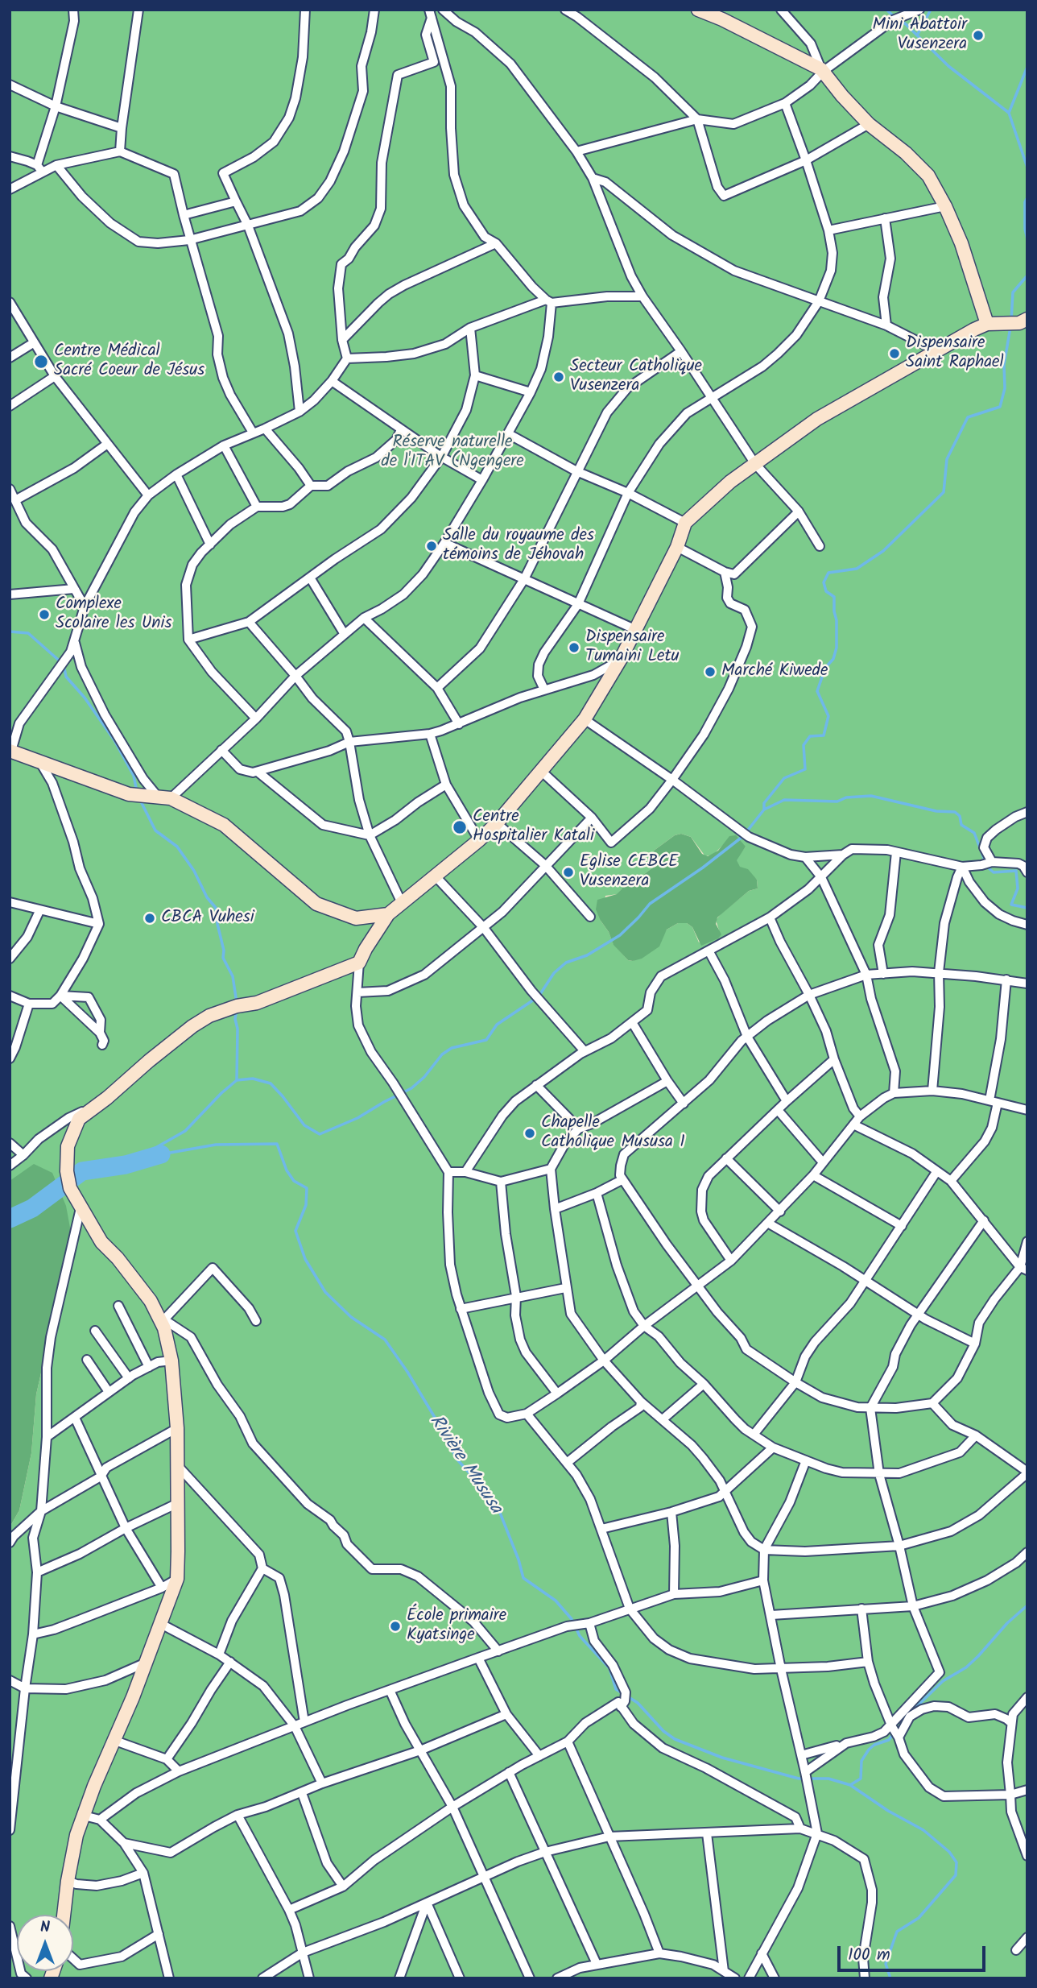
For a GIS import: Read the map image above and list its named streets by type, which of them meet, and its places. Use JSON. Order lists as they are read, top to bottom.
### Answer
{
  "water": ["Rivière Mususa"],
  "parks": ["Réserve naturelle de l'ITAV (Ngengere"],
  "places": [
    "Mini Abattoir Vusenzera",
    "Dispensaire Saint Raphael",
    "Centre Médical Sacré Coeur de Jésus",
    "Secteur Catholique Vusenzera",
    "Salle du royaume des témoins de Jéhovah",
    "Complexe Scolaire les Unis",
    "Dispensaire Tumaini Letu",
    "Marché Kiwede",
    "Centre Hospitalier Katali",
    "Eglise CEBCE Vusenzera",
    "CBCA Vuhesi",
    "Chapelle Catholique Mususa 1",
    "École primaire Kyatsinge"
  ],
  "scale_bar": "100 m",
  "north": "top"
}
